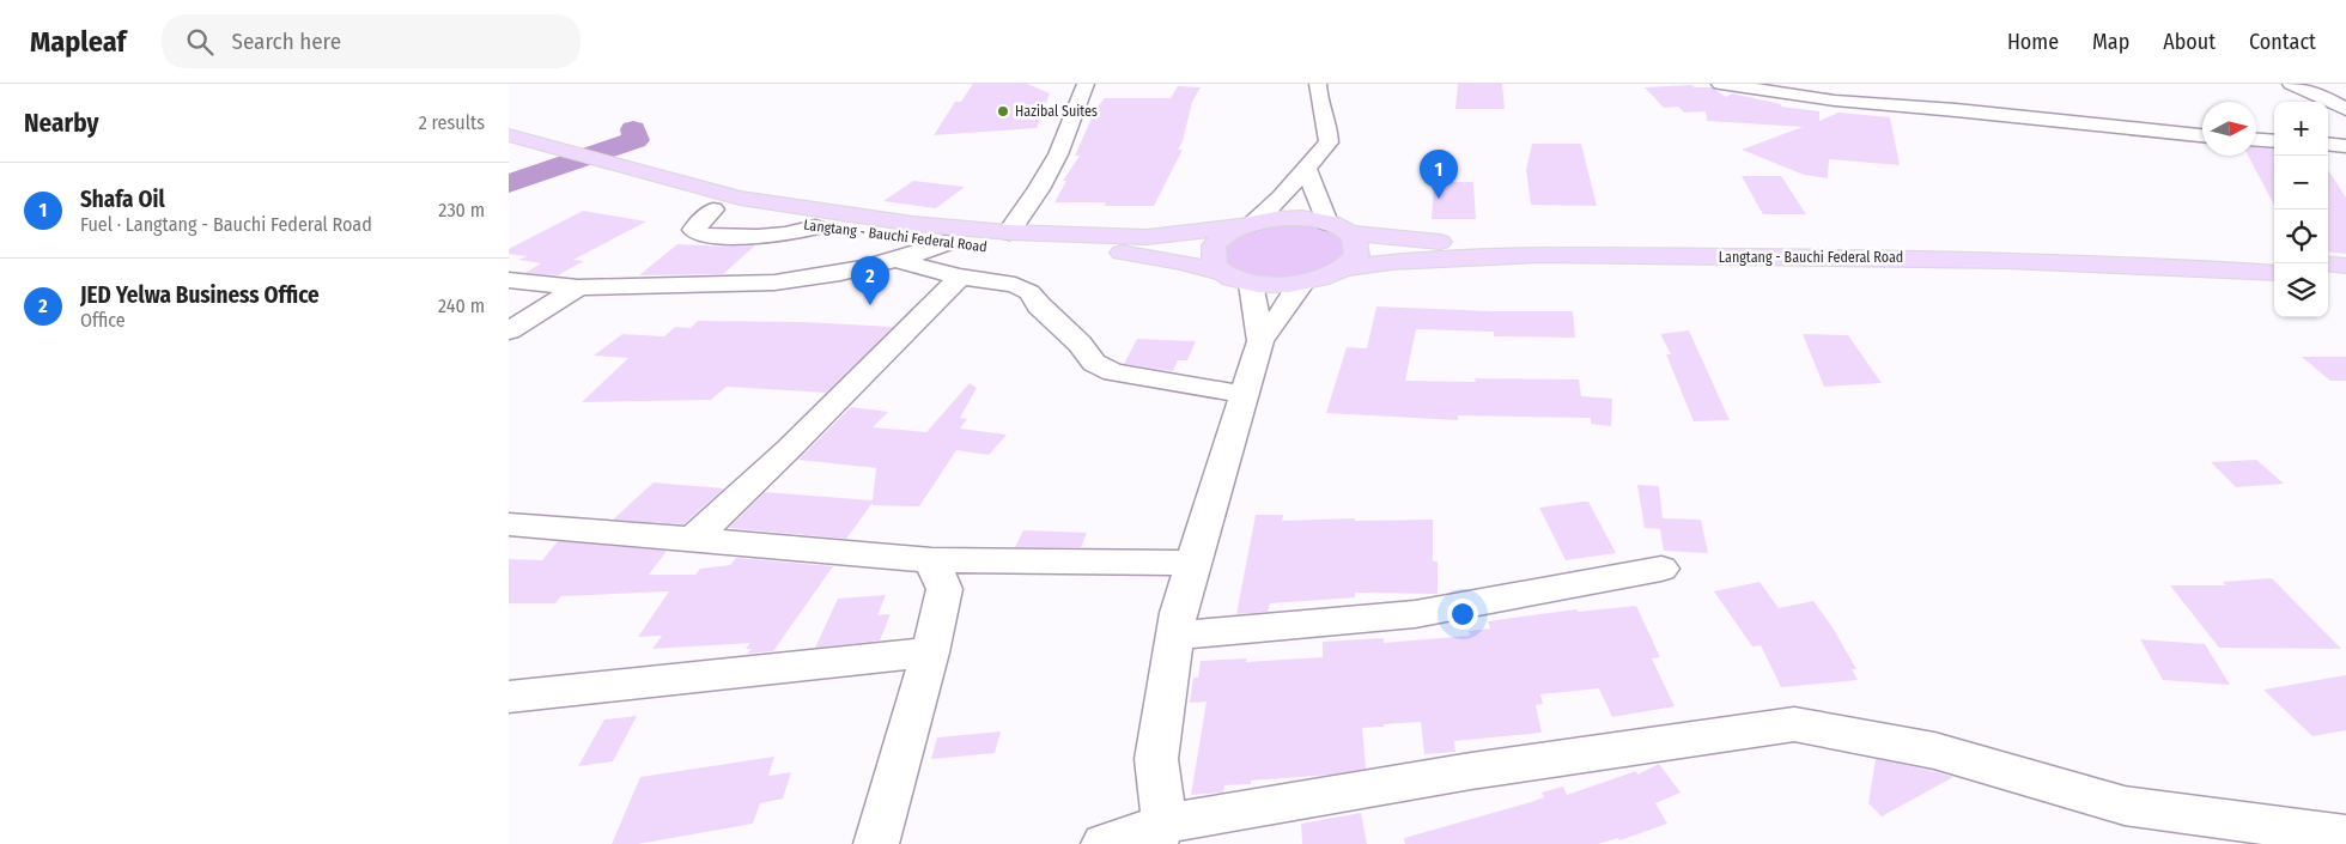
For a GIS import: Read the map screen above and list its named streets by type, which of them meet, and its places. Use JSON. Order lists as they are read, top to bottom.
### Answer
{
  "streets": {
    "main road": ["Langtang - Bauchi Federal Road"]
  },
  "places": ["Hazibal Suites"],
  "north": "right",
  "page": {
    "header": "Mapleaf",
    "search": "Search here",
    "nav": [
      "Home",
      "Map",
      "About",
      "Contact"
    ],
    "heading": ["Nearby", "2 results"],
    "map_buttons": ["+", "−"],
    "pins": ["1", "2"],
    "list": [
      {
        "mark": "1",
        "name": "Shafa Oil",
        "note": "Fuel · Langtang - Bauchi Federal Road",
        "value": "230 m"
      },
      {
        "mark": "2",
        "name": "JED Yelwa Business Office",
        "note": "Office",
        "value": "240 m"
      }
    ]
  }
}
